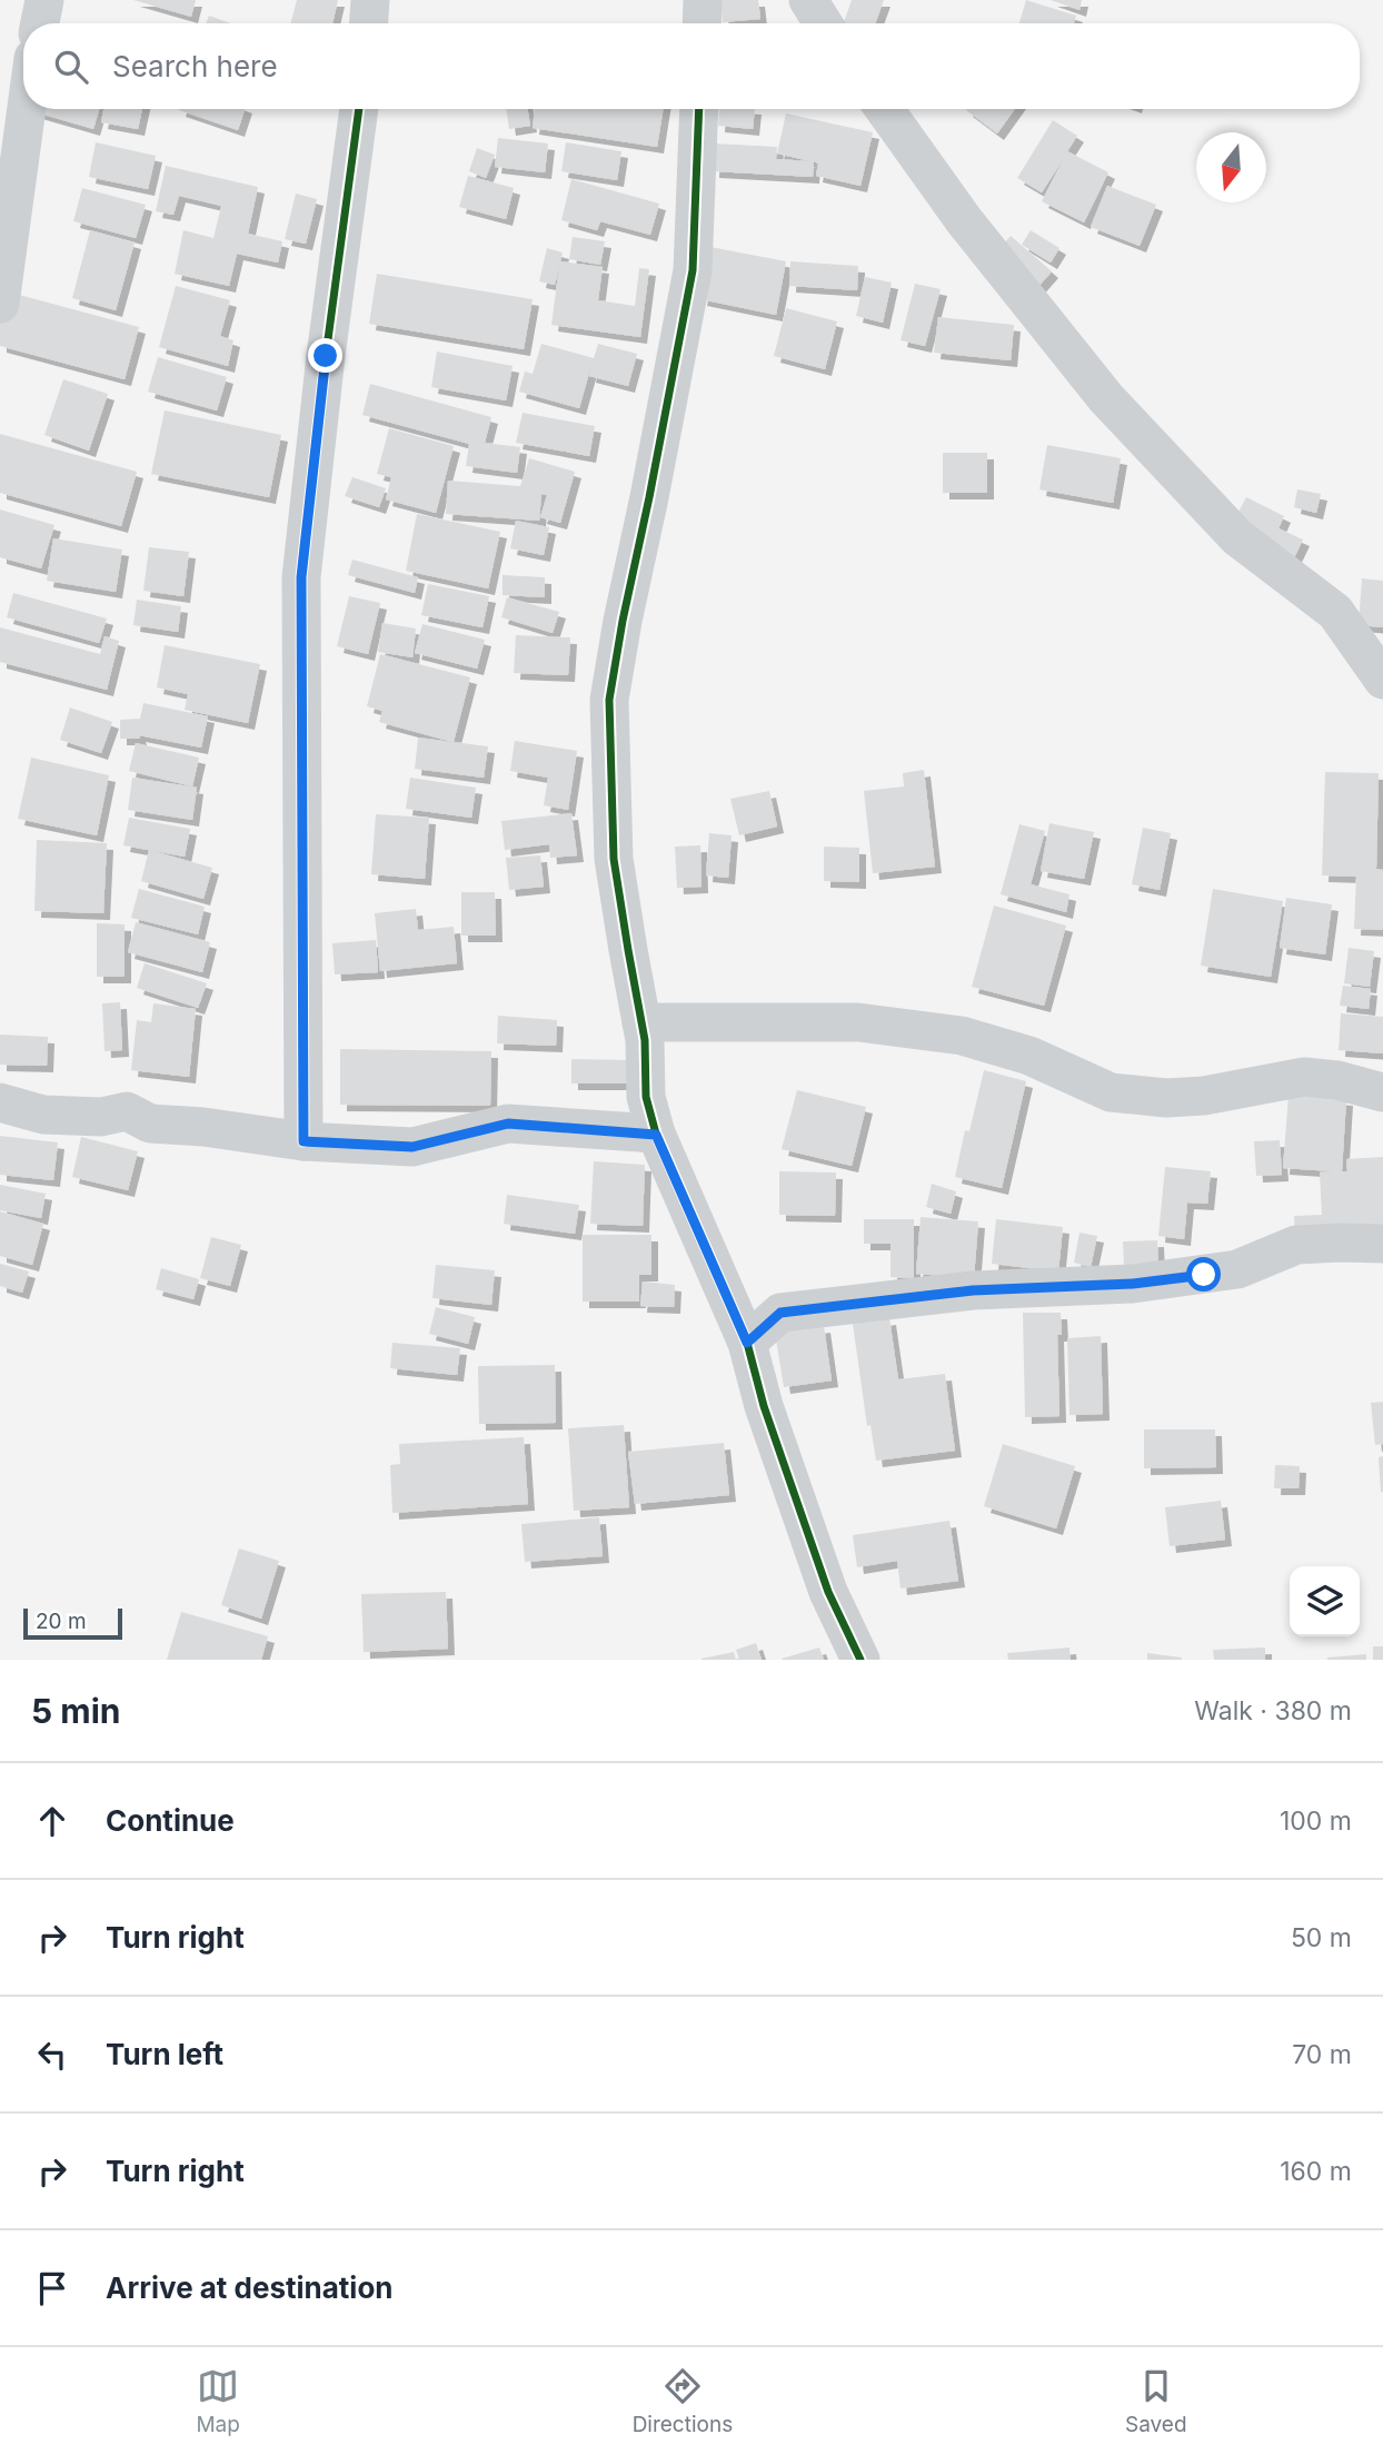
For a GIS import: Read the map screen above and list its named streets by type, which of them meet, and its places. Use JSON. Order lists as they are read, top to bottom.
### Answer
{
  "scale_bar": "20 m",
  "north": "bottom",
  "page": {
    "search": "Search here",
    "scale": "20 m",
    "heading": ["5 min", "Walk · 380 m"],
    "list": [
      ["Continue", "100 m"],
      ["Turn right", "50 m"],
      ["Turn left", "70 m"],
      ["Turn right", "160 m"],
      "Arrive at destination"
    ],
    "nav": ["Map", "Directions", "Saved"]
  }
}
